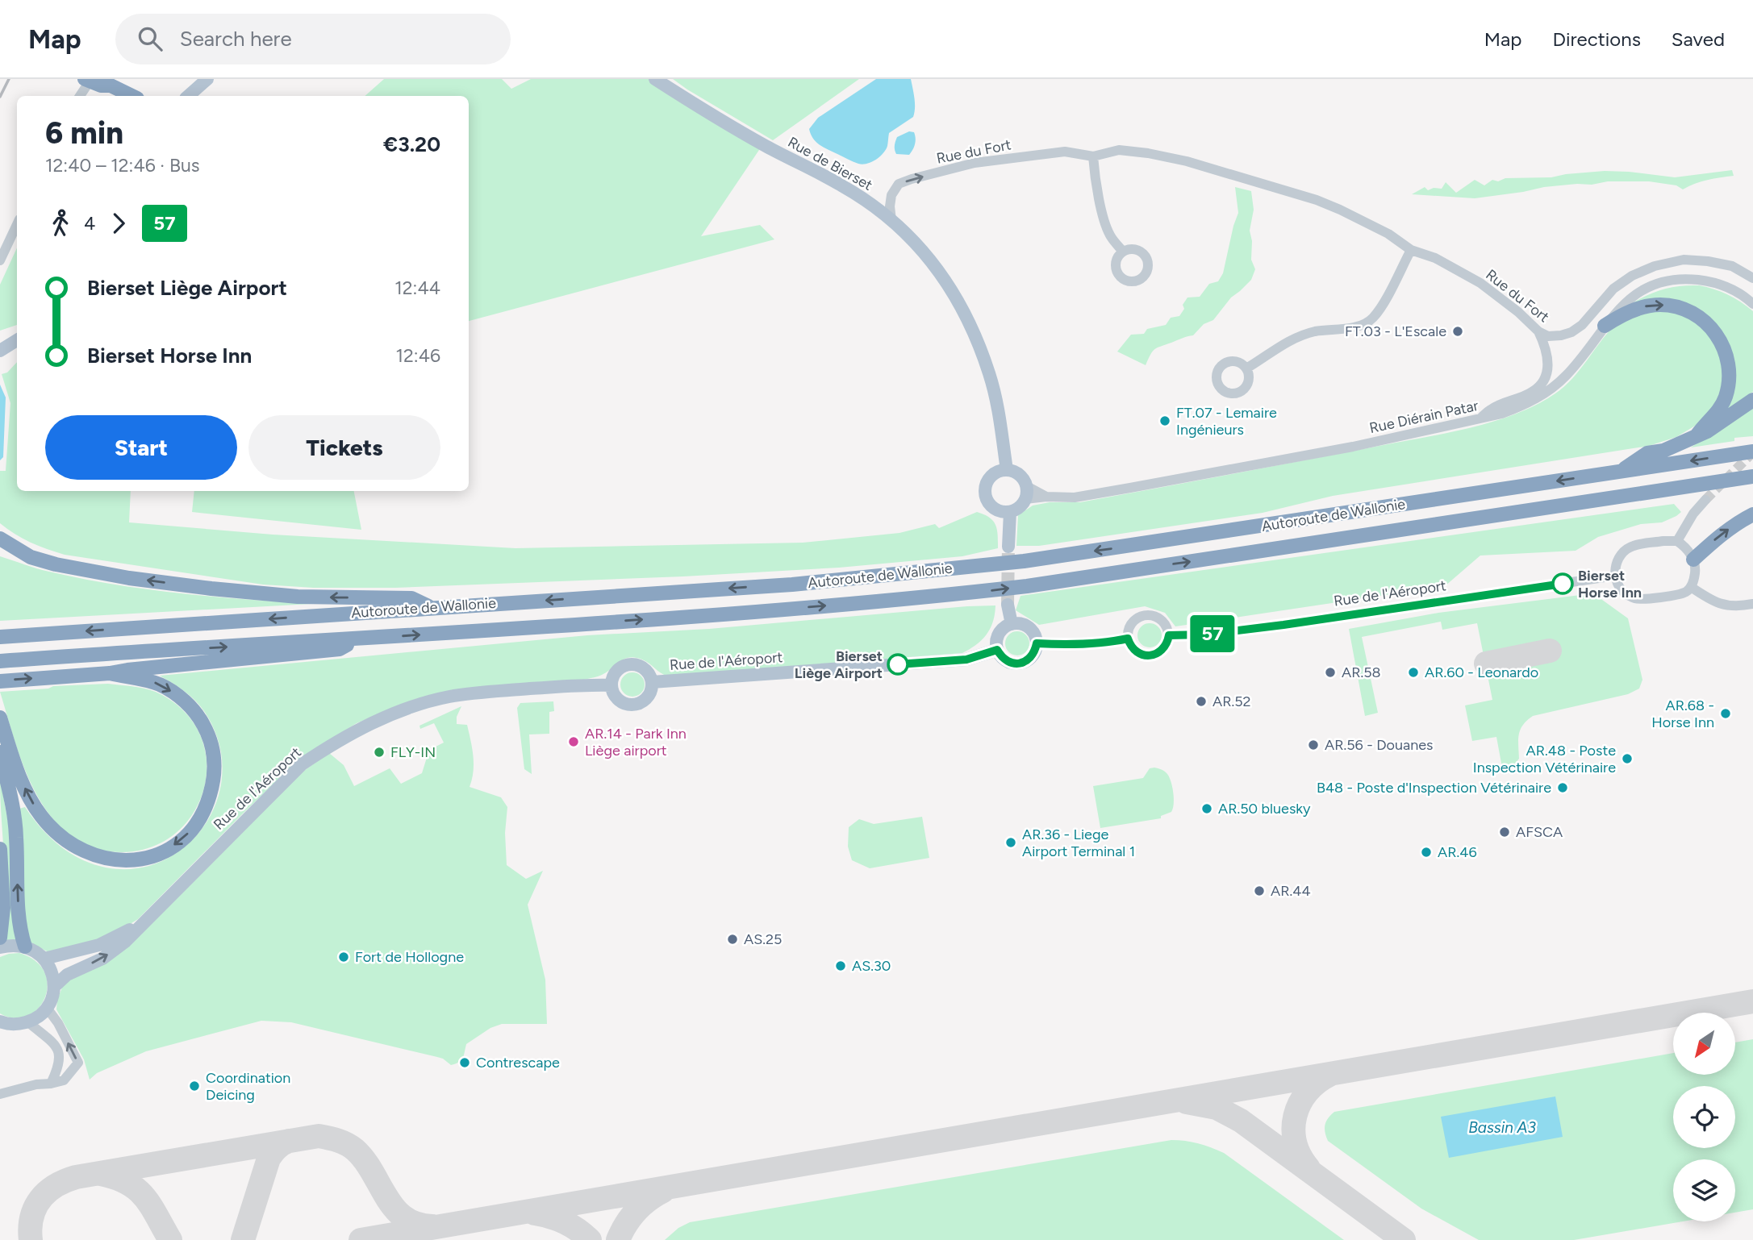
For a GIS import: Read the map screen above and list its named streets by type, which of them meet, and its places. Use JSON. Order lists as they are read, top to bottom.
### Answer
{
  "streets": {
    "highway": ["Autoroute de Wallonie"],
    "main road": ["Rue de Bierset", "Rue de l'Aéroport"],
    "street": ["Rue du Fort", "Rue Diérain Patar"]
  },
  "crossings": [
    ["Rue du Fort", "Rue de Bierset"],
    ["Rue de Bierset", "Rue Diérain Patar"]
  ],
  "water": ["Bassin A3"],
  "places": [
    "FT.03 - L'Escale",
    "FT.07 - Lemaire Ingénieurs",
    "Bierset Horse Inn",
    "Bierset Liège Airport",
    "AR.58",
    "AR.60 - Leonardo",
    "AR.52",
    "AR.68 - Horse Inn",
    "AR.14 - Park Inn Liège airport",
    "AR.56 - Douanes",
    "FLY-IN",
    "AR.48 - Poste Inspection Vétérinaire",
    "B48 - Poste d'Inspection Vétérinaire",
    "AR.50 bluesky",
    "AFSCA",
    "AR.36 - Liege Airport Terminal 1",
    "AR.46",
    "AR.44",
    "AS.25",
    "Fort de Hollogne",
    "AS.30",
    "Contrescape",
    "Coordination Deicing"
  ],
  "lines": ["bus line 57"],
  "north": "bottom left",
  "page": {
    "header": "Map",
    "search": "Search here",
    "nav": ["Map", "Directions", "Saved"],
    "on_map": "57",
    "heading": ["6 min", "12:40 – 12:46 · Bus", "€3.20"],
    "legs": ["4", "57"],
    "list": [
      {
        "name": "Bierset Liège Airport",
        "value": "12:44"
      },
      {
        "name": "Bierset Horse Inn",
        "value": "12:46"
      }
    ],
    "buttons": ["Start", "Tickets"]
  }
}
